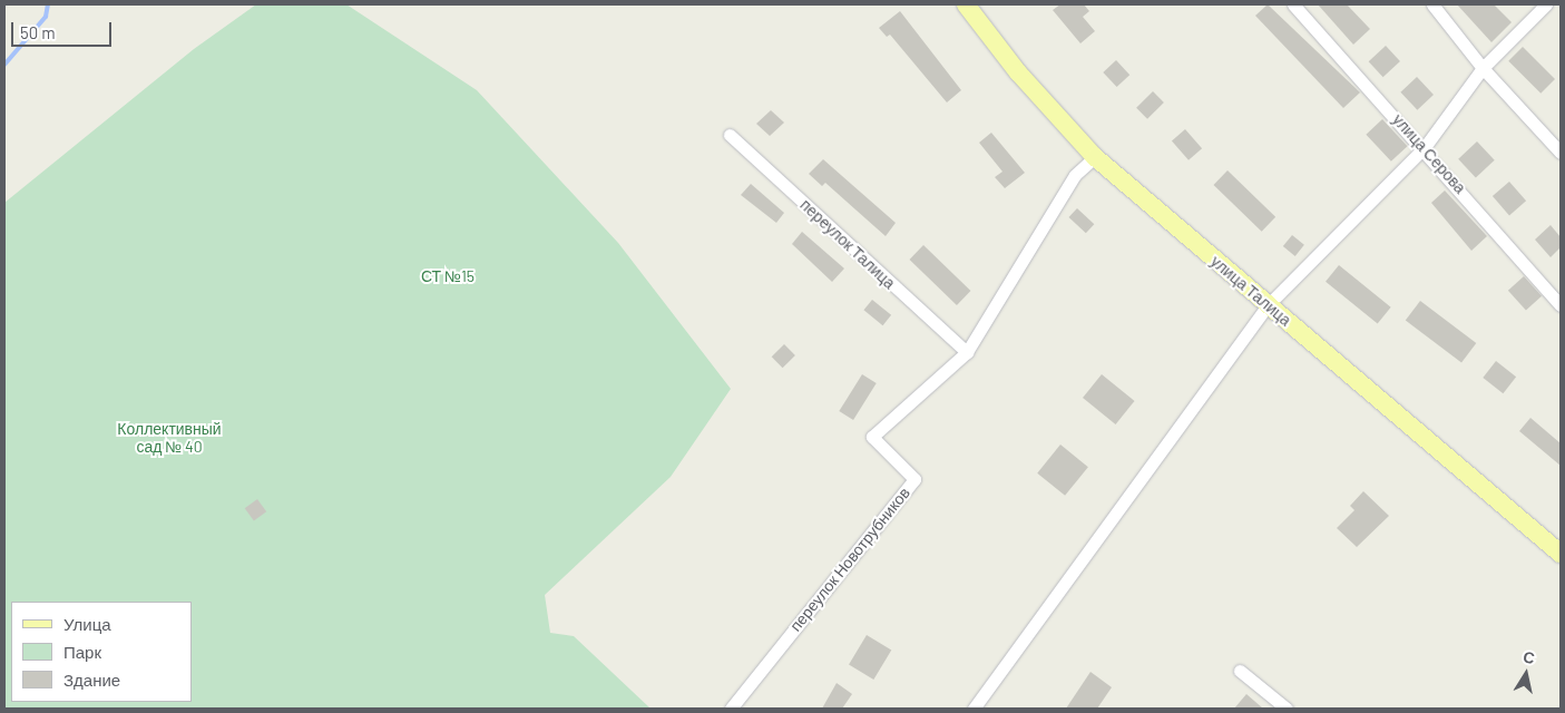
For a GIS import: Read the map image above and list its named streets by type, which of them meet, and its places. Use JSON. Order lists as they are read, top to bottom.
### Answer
{
  "streets": {
    "main road": ["улица Талица"],
    "street": ["улица Серова", "переулок Талица", "переулок Новотрубников"]
  },
  "crossings": [
    ["переулок Талица", "переулок Новотрубников"],
    ["улица Талица", "переулок Новотрубников"]
  ],
  "parks": ["СТ №15", "Коллективный сад № 40"],
  "legend": ["Улица", "Парк", "Здание"],
  "scale_bar": "50 m",
  "north": "top"
}
